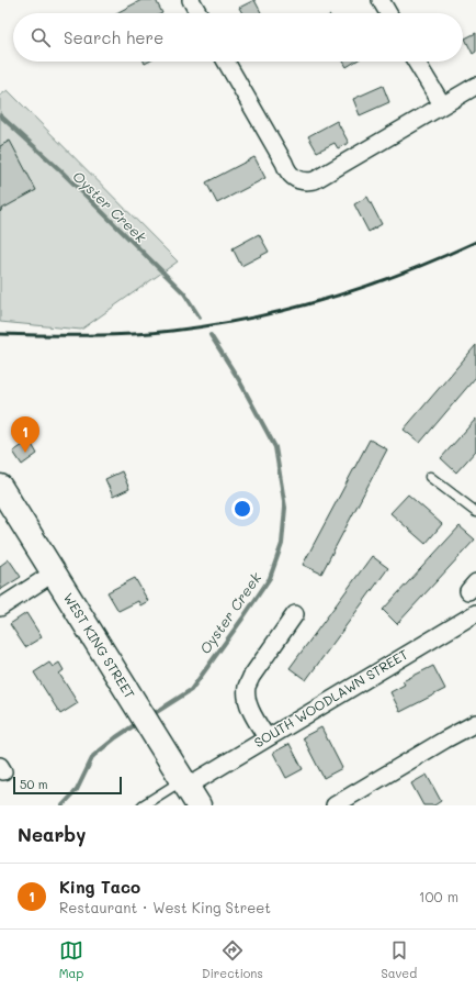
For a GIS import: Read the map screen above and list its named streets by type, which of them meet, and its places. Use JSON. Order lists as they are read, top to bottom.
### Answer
{
  "streets": {
    "main road": ["WEST KING STREET"],
    "street": ["SOUTH WOODLAWN STREET"]
  },
  "crossings": [
    ["WEST KING STREET", "SOUTH WOODLAWN STREET"]
  ],
  "water": ["Oyster Creek"],
  "scale_bar": "50 m",
  "page": {
    "search": "Search here",
    "pins": "1",
    "scale": "50 m",
    "heading": "Nearby",
    "list": [
      {
        "mark": "1",
        "name": "King Taco",
        "note": "Restaurant · West King Street",
        "value": "100 m"
      }
    ],
    "nav": ["Map", "Directions", "Saved"]
  }
}
